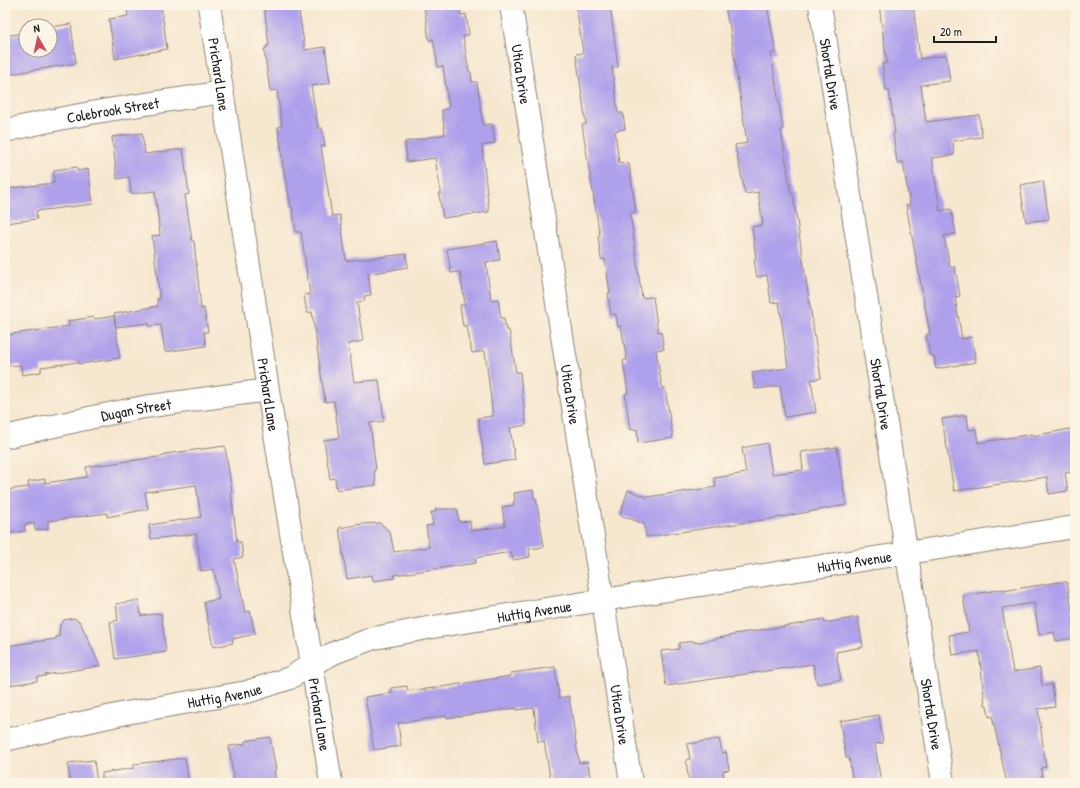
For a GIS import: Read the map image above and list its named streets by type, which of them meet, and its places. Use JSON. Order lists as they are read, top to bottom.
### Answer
{
  "streets": {
    "street": [
      "Prichard Lane",
      "Utica Drive",
      "Shortal Drive",
      "Colebrook Street",
      "Dugan Street",
      "Huttig Avenue"
    ]
  },
  "crossings": [
    ["Prichard Lane", "Colebrook Street"],
    ["Prichard Lane", "Dugan Street"],
    ["Prichard Lane", "Huttig Avenue"],
    ["Utica Drive", "Huttig Avenue"],
    ["Shortal Drive", "Huttig Avenue"]
  ],
  "scale_bar": "20 m",
  "north": "top"
}
